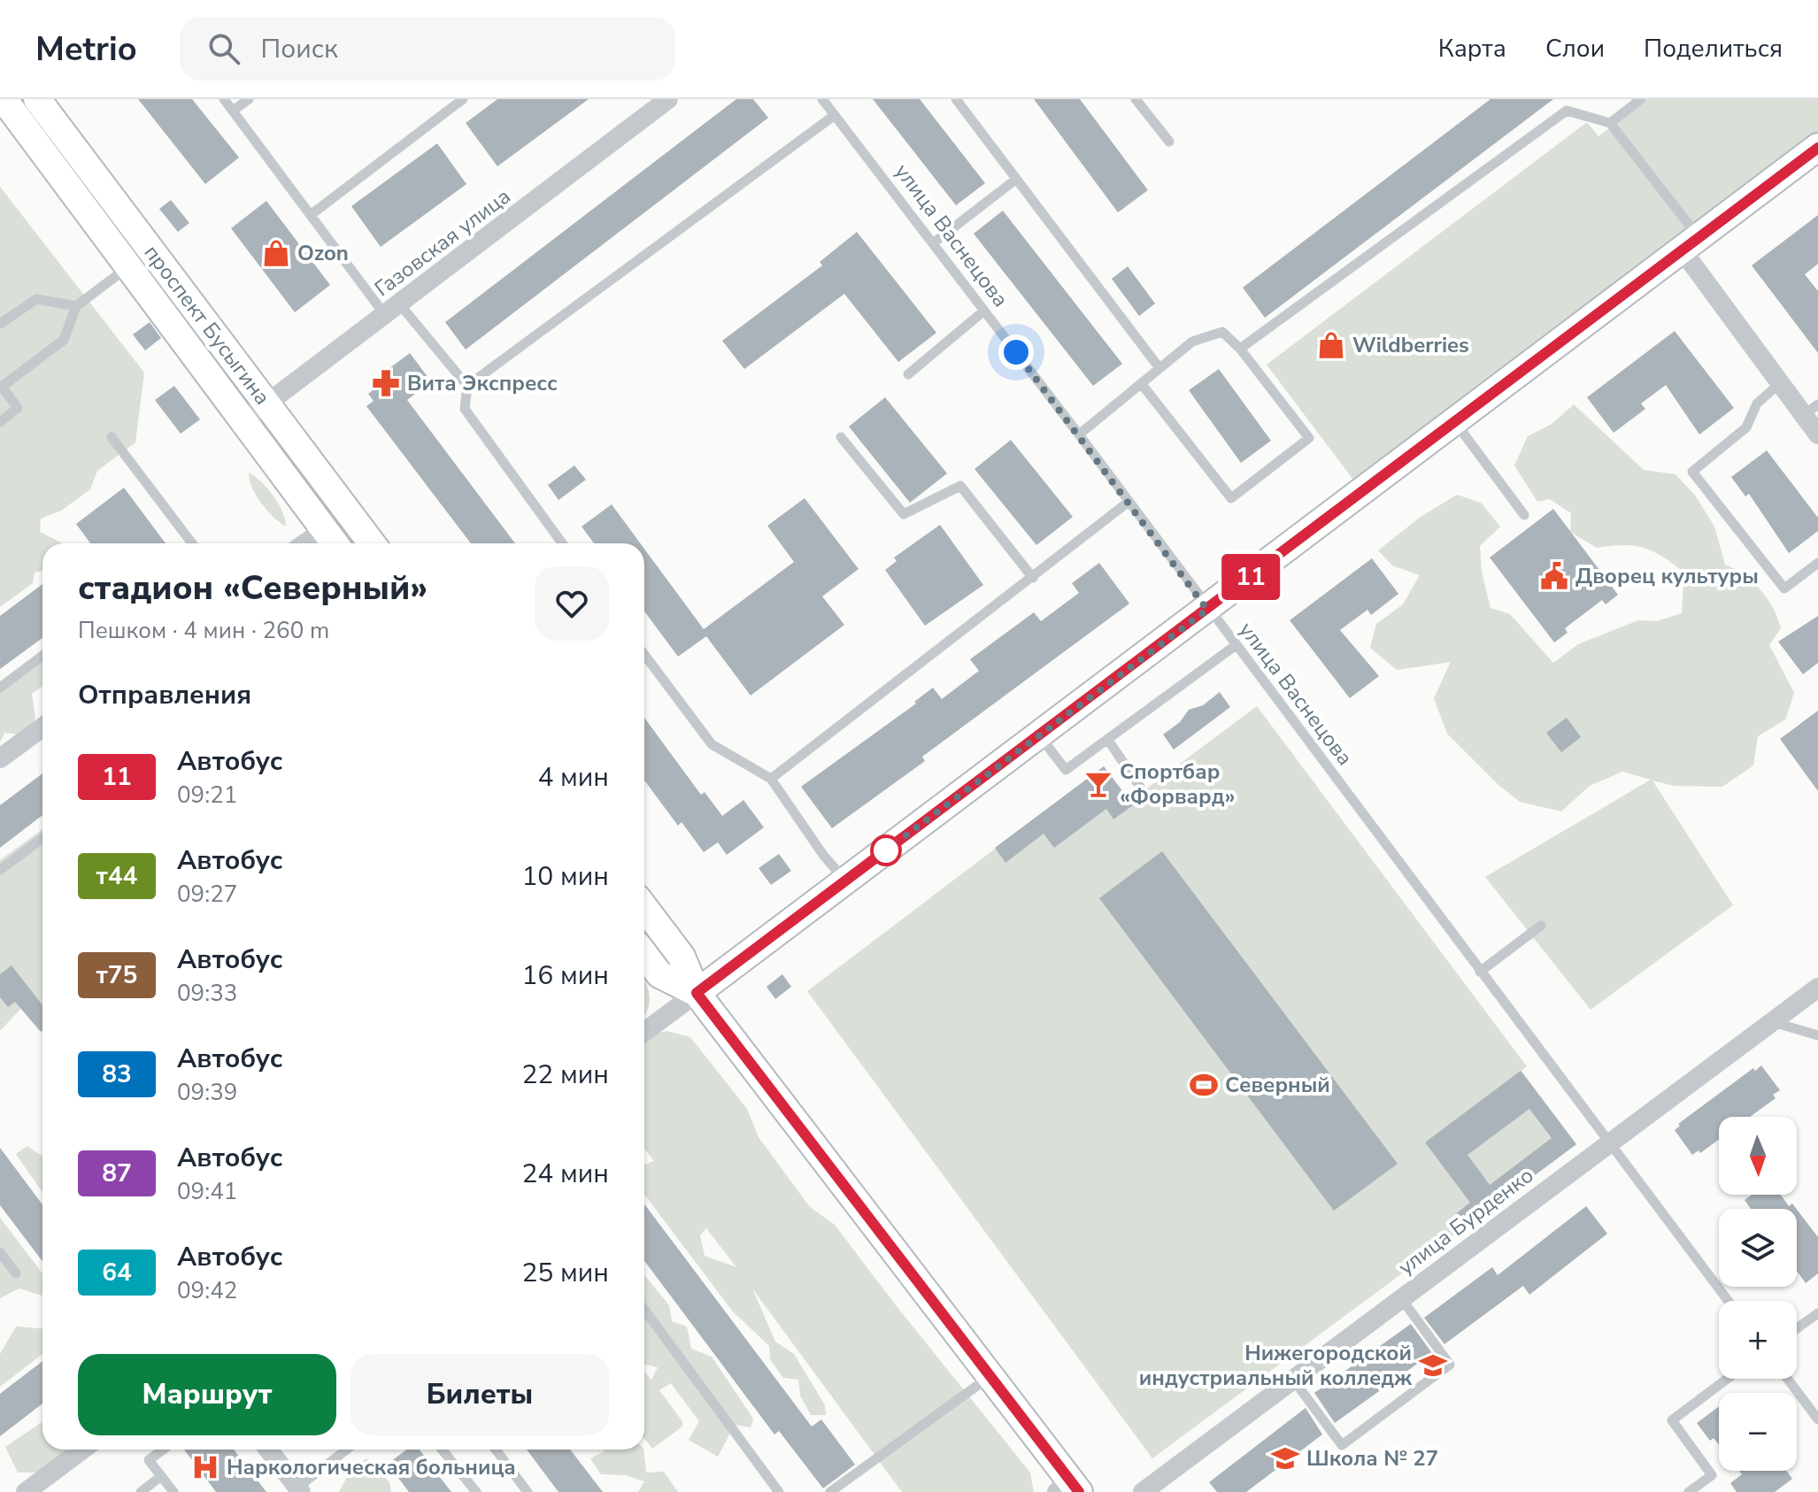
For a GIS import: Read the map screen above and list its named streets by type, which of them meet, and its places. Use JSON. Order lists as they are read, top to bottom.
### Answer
{
  "streets": {
    "main road": ["проспект Бусыгина"],
    "street": ["Газовская улица", "улица Бурденко"],
    "lane": ["улица Васнецова"]
  },
  "crossings": [
    ["улица Васнецова", "улица Бурденко"],
    ["Газовская улица", "проспект Бусыгина"]
  ],
  "places": {
    "shop": ["Ozon", "Wildberries"],
    "pharmacy": ["Вита Экспресс"],
    "public building": ["Дворец культуры"],
    "bar": ["Спортбар «Форвард»"],
    "sports": ["Северный"],
    "school or university": ["Нижегородской индустриальный колледж", "Школа № 27"],
    "hospital": ["Наркологическая больница"]
  },
  "lines": ["bus line 11"],
  "north": "bottom",
  "page": {
    "header": "Metrio",
    "search": "Поиск",
    "nav": ["Карта", "Слои", "Поделиться"],
    "on_map": "11",
    "heading": [
      ["стадион «Северный»", "Пешком · 4 мин · 260 m"],
      "Отправления"
    ],
    "list": [
      {
        "mark": "11",
        "name": "Автобус",
        "note": "09:21",
        "value": "4 мин"
      },
      {
        "mark": "т44",
        "name": "Автобус",
        "note": "09:27",
        "value": "10 мин"
      },
      {
        "mark": "т75",
        "name": "Автобус",
        "note": "09:33",
        "value": "16 мин"
      },
      {
        "mark": "83",
        "name": "Автобус",
        "note": "09:39",
        "value": "22 мин"
      },
      {
        "mark": "87",
        "name": "Автобус",
        "note": "09:41",
        "value": "24 мин"
      },
      {
        "mark": "64",
        "name": "Автобус",
        "note": "09:42",
        "value": "25 мин"
      }
    ],
    "map_buttons": ["+", "−"],
    "buttons": ["Маршрут", "Билеты"]
  }
}
